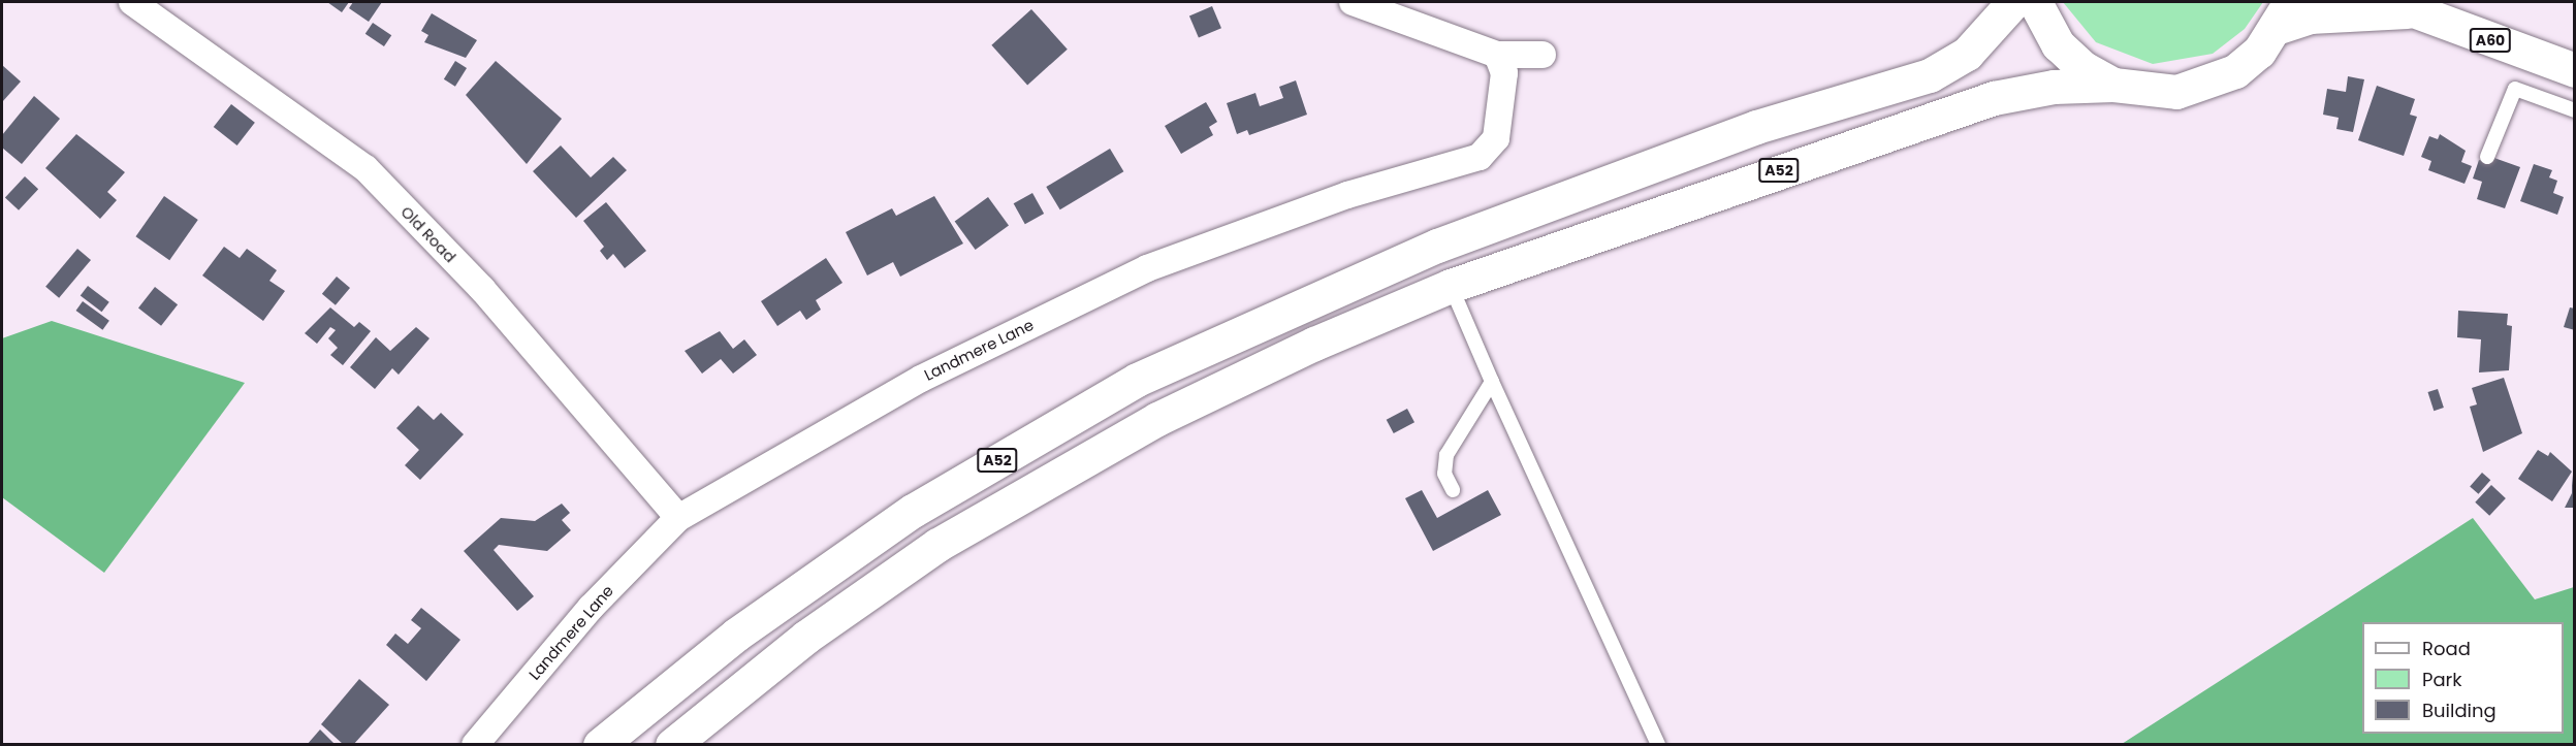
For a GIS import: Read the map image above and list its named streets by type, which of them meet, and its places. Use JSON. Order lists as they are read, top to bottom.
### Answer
{
  "streets": {
    "main road": ["A60", "A52"],
    "street": ["Old Road", "Landmere Lane"]
  },
  "crossings": [
    ["A60", "A52"],
    ["Old Road", "Landmere Lane"]
  ],
  "legend": ["Road", "Park", "Building"]
}
